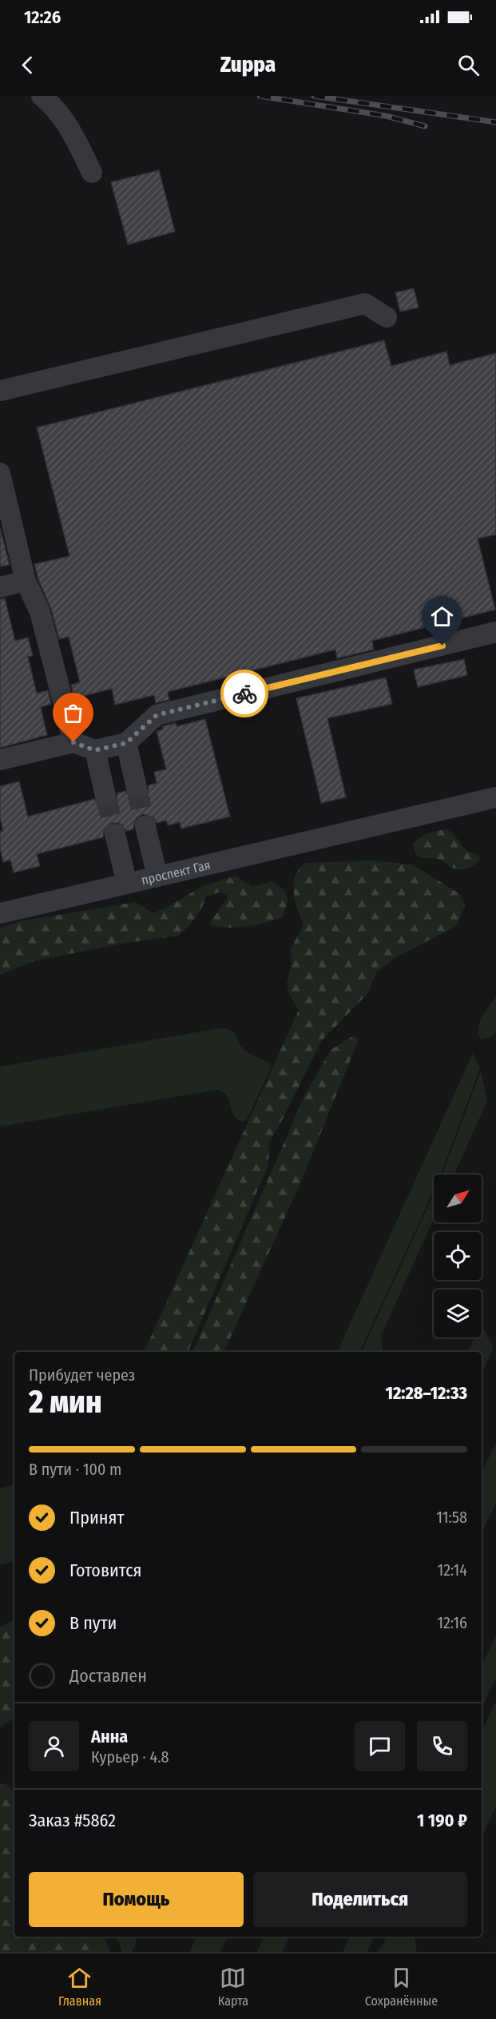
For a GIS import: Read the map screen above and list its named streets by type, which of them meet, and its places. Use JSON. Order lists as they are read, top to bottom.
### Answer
{
  "streets": {
    "street": ["проспект Гая"]
  },
  "north": "top right",
  "page": {
    "status": "12:26",
    "header": "Zuppa",
    "heading": ["2 мин", "Прибудет через", "12:28–12:33"],
    "panel": [
      "Анна",
      "Курьер · 4.8",
      "Заказ #5862",
      "1 190 ₽"
    ],
    "bar": "В пути · 100 m",
    "list": [
      ["Принят", "11:58"],
      ["Готовится", "12:14"],
      ["В пути", "12:16"],
      "Доставлен"
    ],
    "buttons": ["Помощь", "Поделиться"],
    "tabs": ["Главная", "Карта", "Сохранённые"]
  }
}
